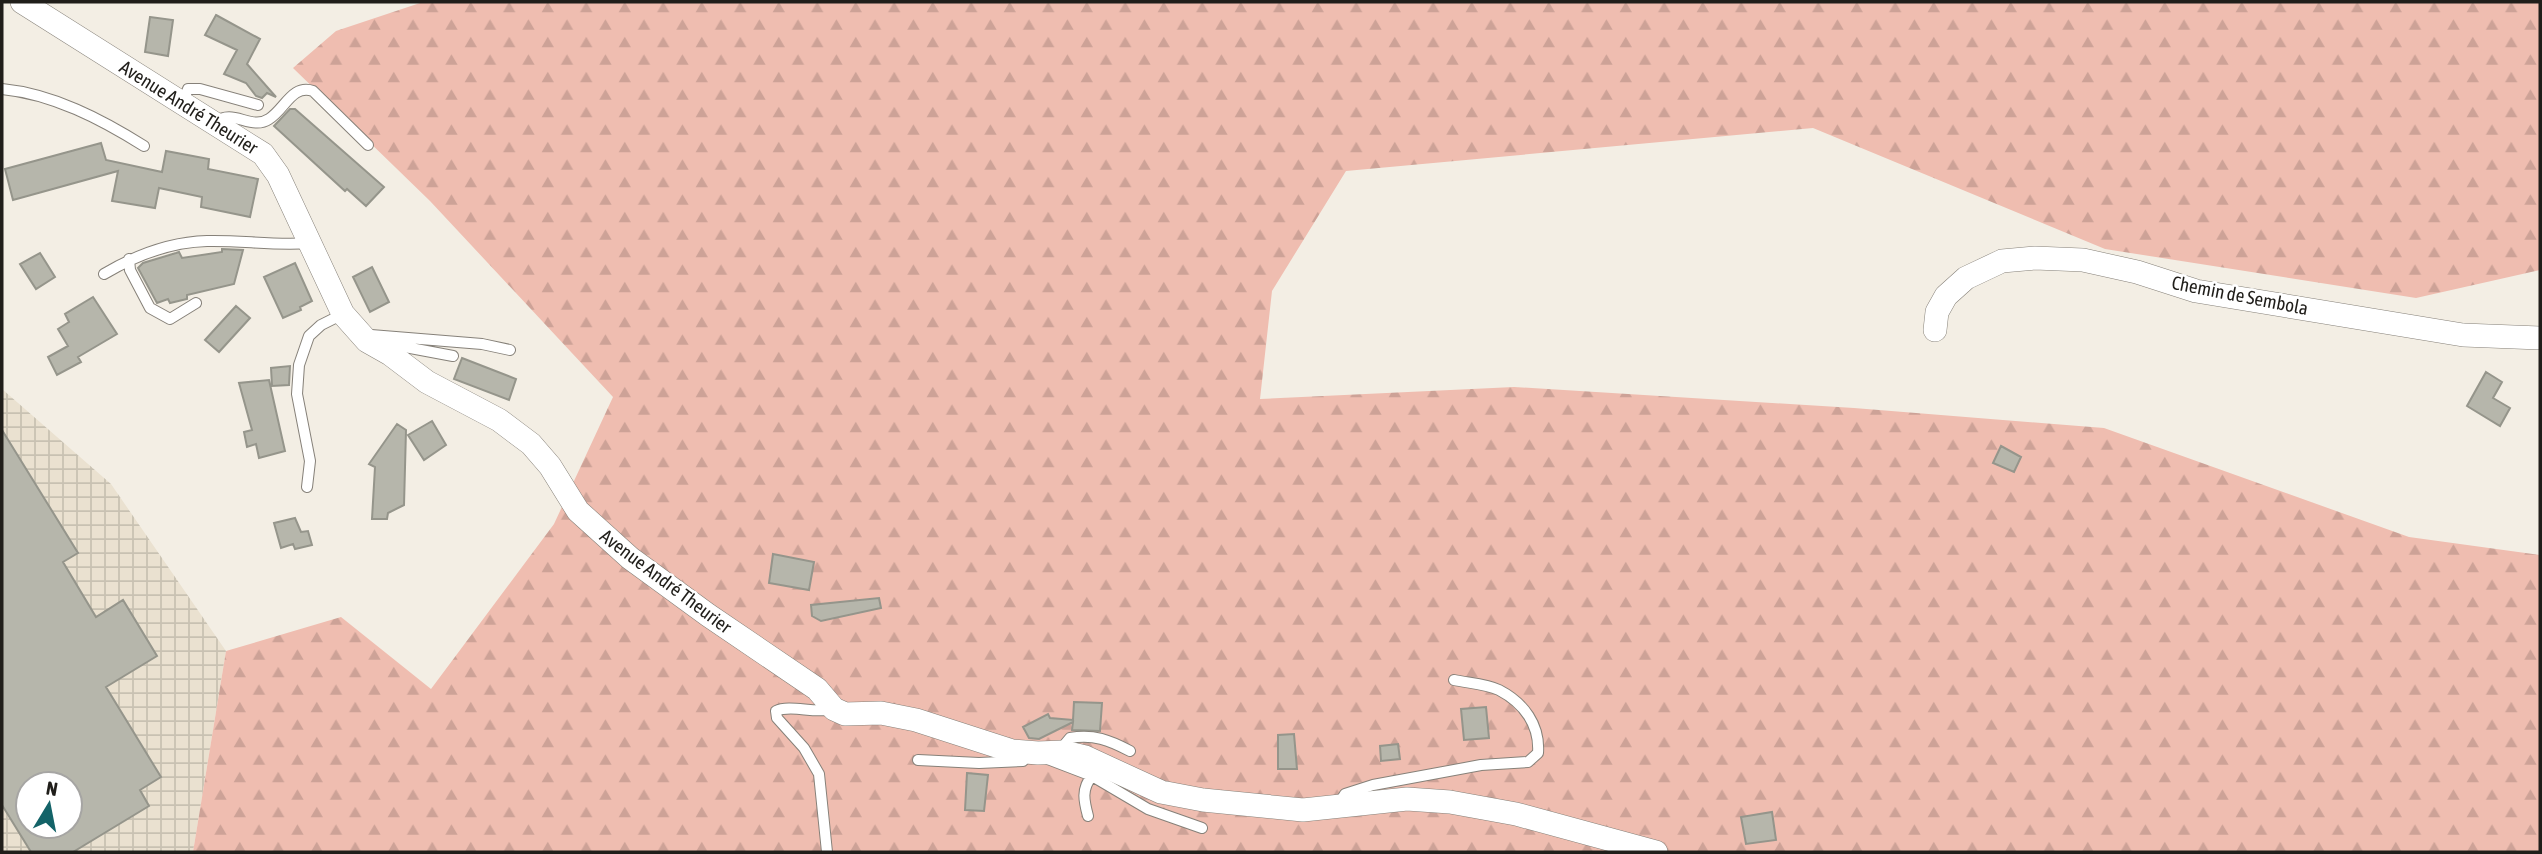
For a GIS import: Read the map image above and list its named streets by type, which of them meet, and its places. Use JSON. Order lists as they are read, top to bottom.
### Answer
{
  "streets": {
    "street": ["Avenue André Theurier", "Chemin de Sembola"]
  },
  "north": "top"
}
